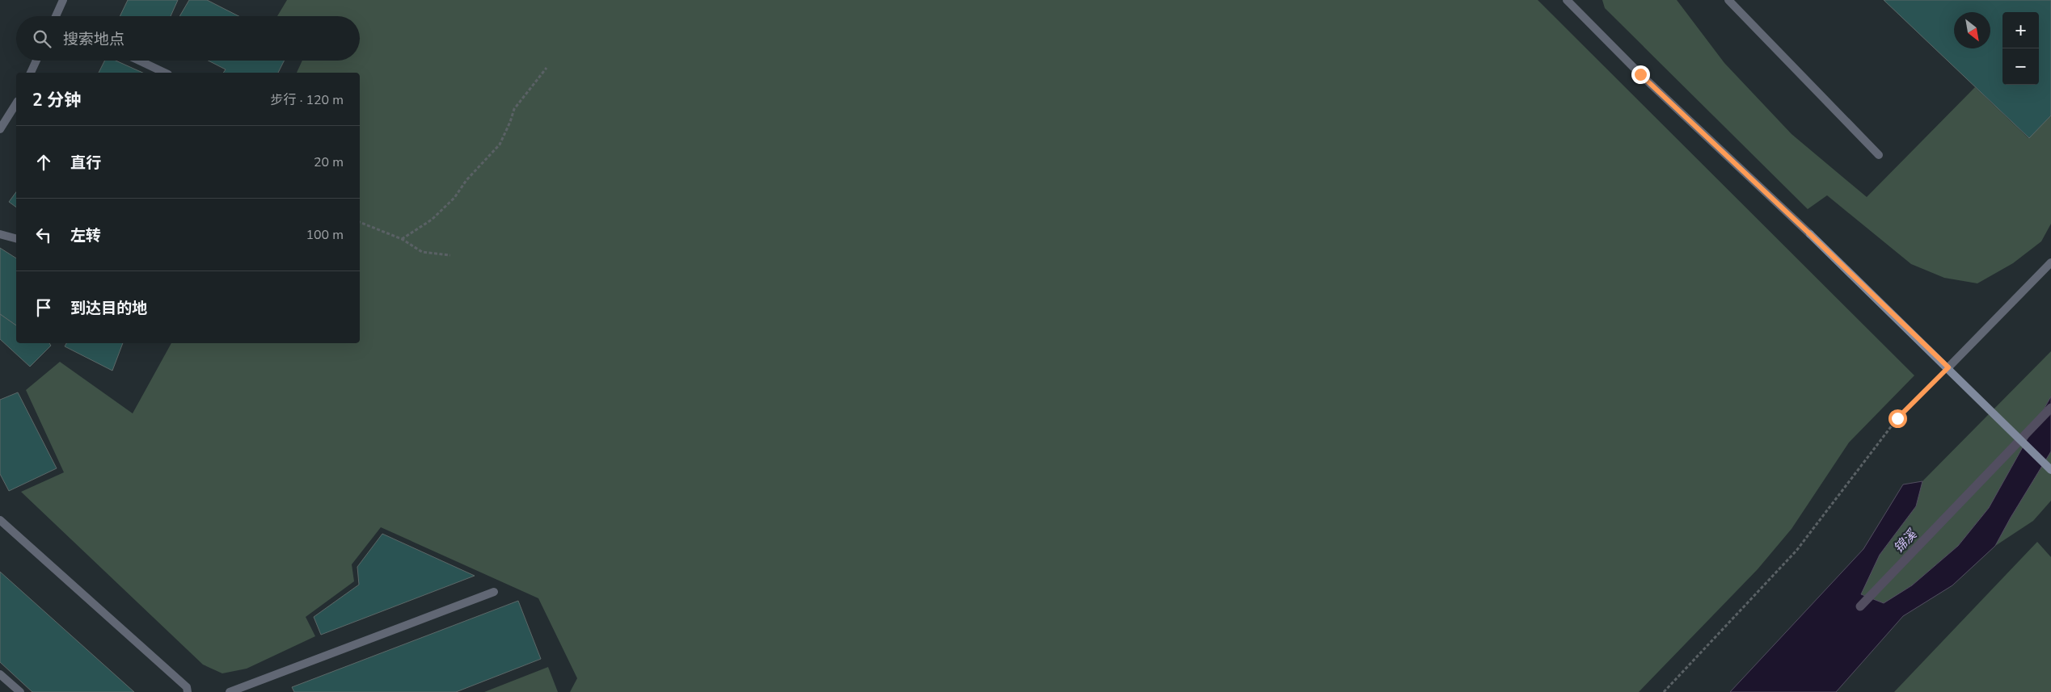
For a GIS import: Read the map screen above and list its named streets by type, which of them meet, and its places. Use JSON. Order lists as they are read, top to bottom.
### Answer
{
  "water": ["锦溪"],
  "north": "bottom right",
  "page": {
    "map_buttons": ["+", "−"],
    "search": "搜索地点",
    "heading": ["2 分钟", "步行 · 120 m"],
    "list": [
      ["直行", "20 m"],
      ["左转", "100 m"],
      "到达目的地"
    ]
  }
}
